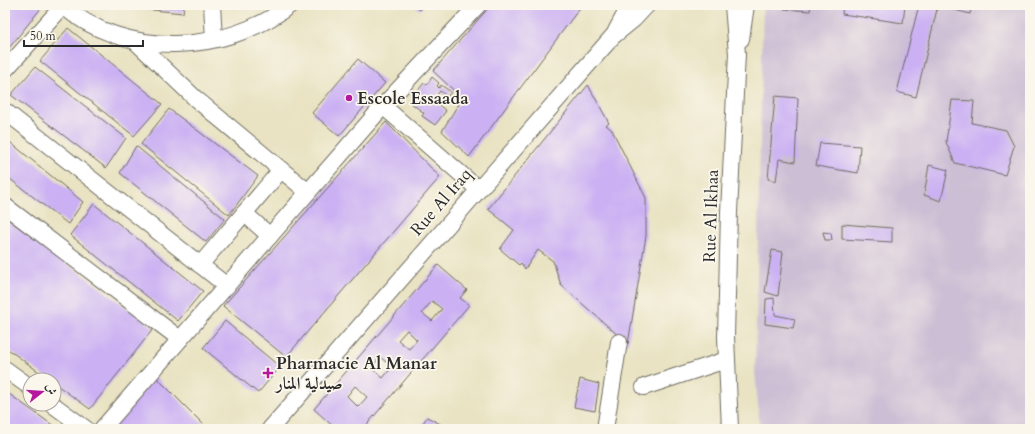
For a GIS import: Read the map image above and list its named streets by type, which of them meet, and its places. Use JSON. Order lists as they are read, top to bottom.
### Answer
{
  "streets": {
    "street": ["Rue Al Iraq", "Rue Al Ikhaa"]
  },
  "places": {
    "other": ["Escole Essaada"],
    "health": ["Pharmacie Al Manar صيدلية المنار"]
  },
  "scale_bar": "50 m",
  "north": "right"
}
